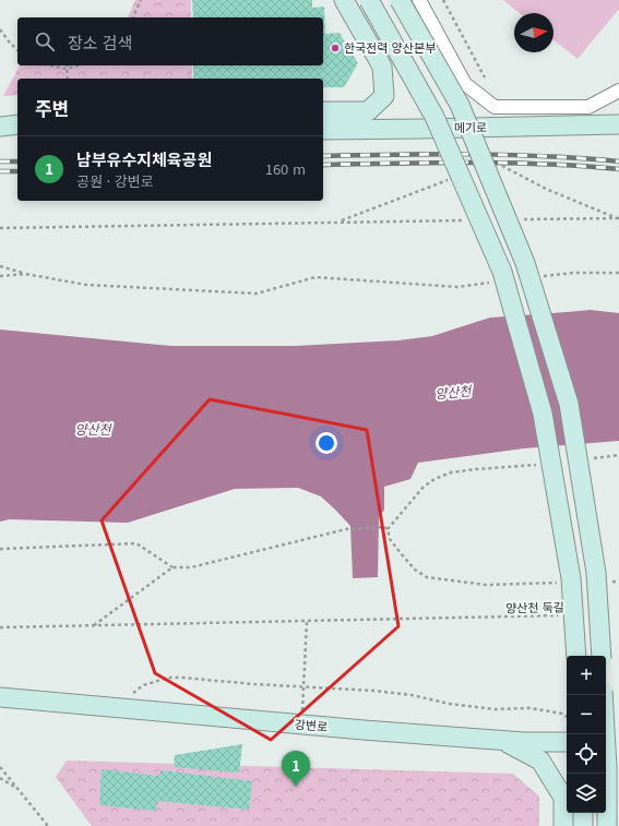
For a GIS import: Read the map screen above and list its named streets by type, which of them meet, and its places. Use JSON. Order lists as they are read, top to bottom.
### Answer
{
  "streets": {
    "main road": ["메기로", "강변로"],
    "path": ["양산천 둑길"]
  },
  "water": ["양산천"],
  "places": ["한국전력 양산본부"],
  "north": "right",
  "page": {
    "search": "장소 검색",
    "heading": "주변",
    "list": [
      {
        "mark": "1",
        "name": "남부유수지체육공원",
        "note": "공원 · 강변로",
        "value": "160 m"
      }
    ],
    "map_buttons": ["+", "−"],
    "pins": "1"
  }
}
